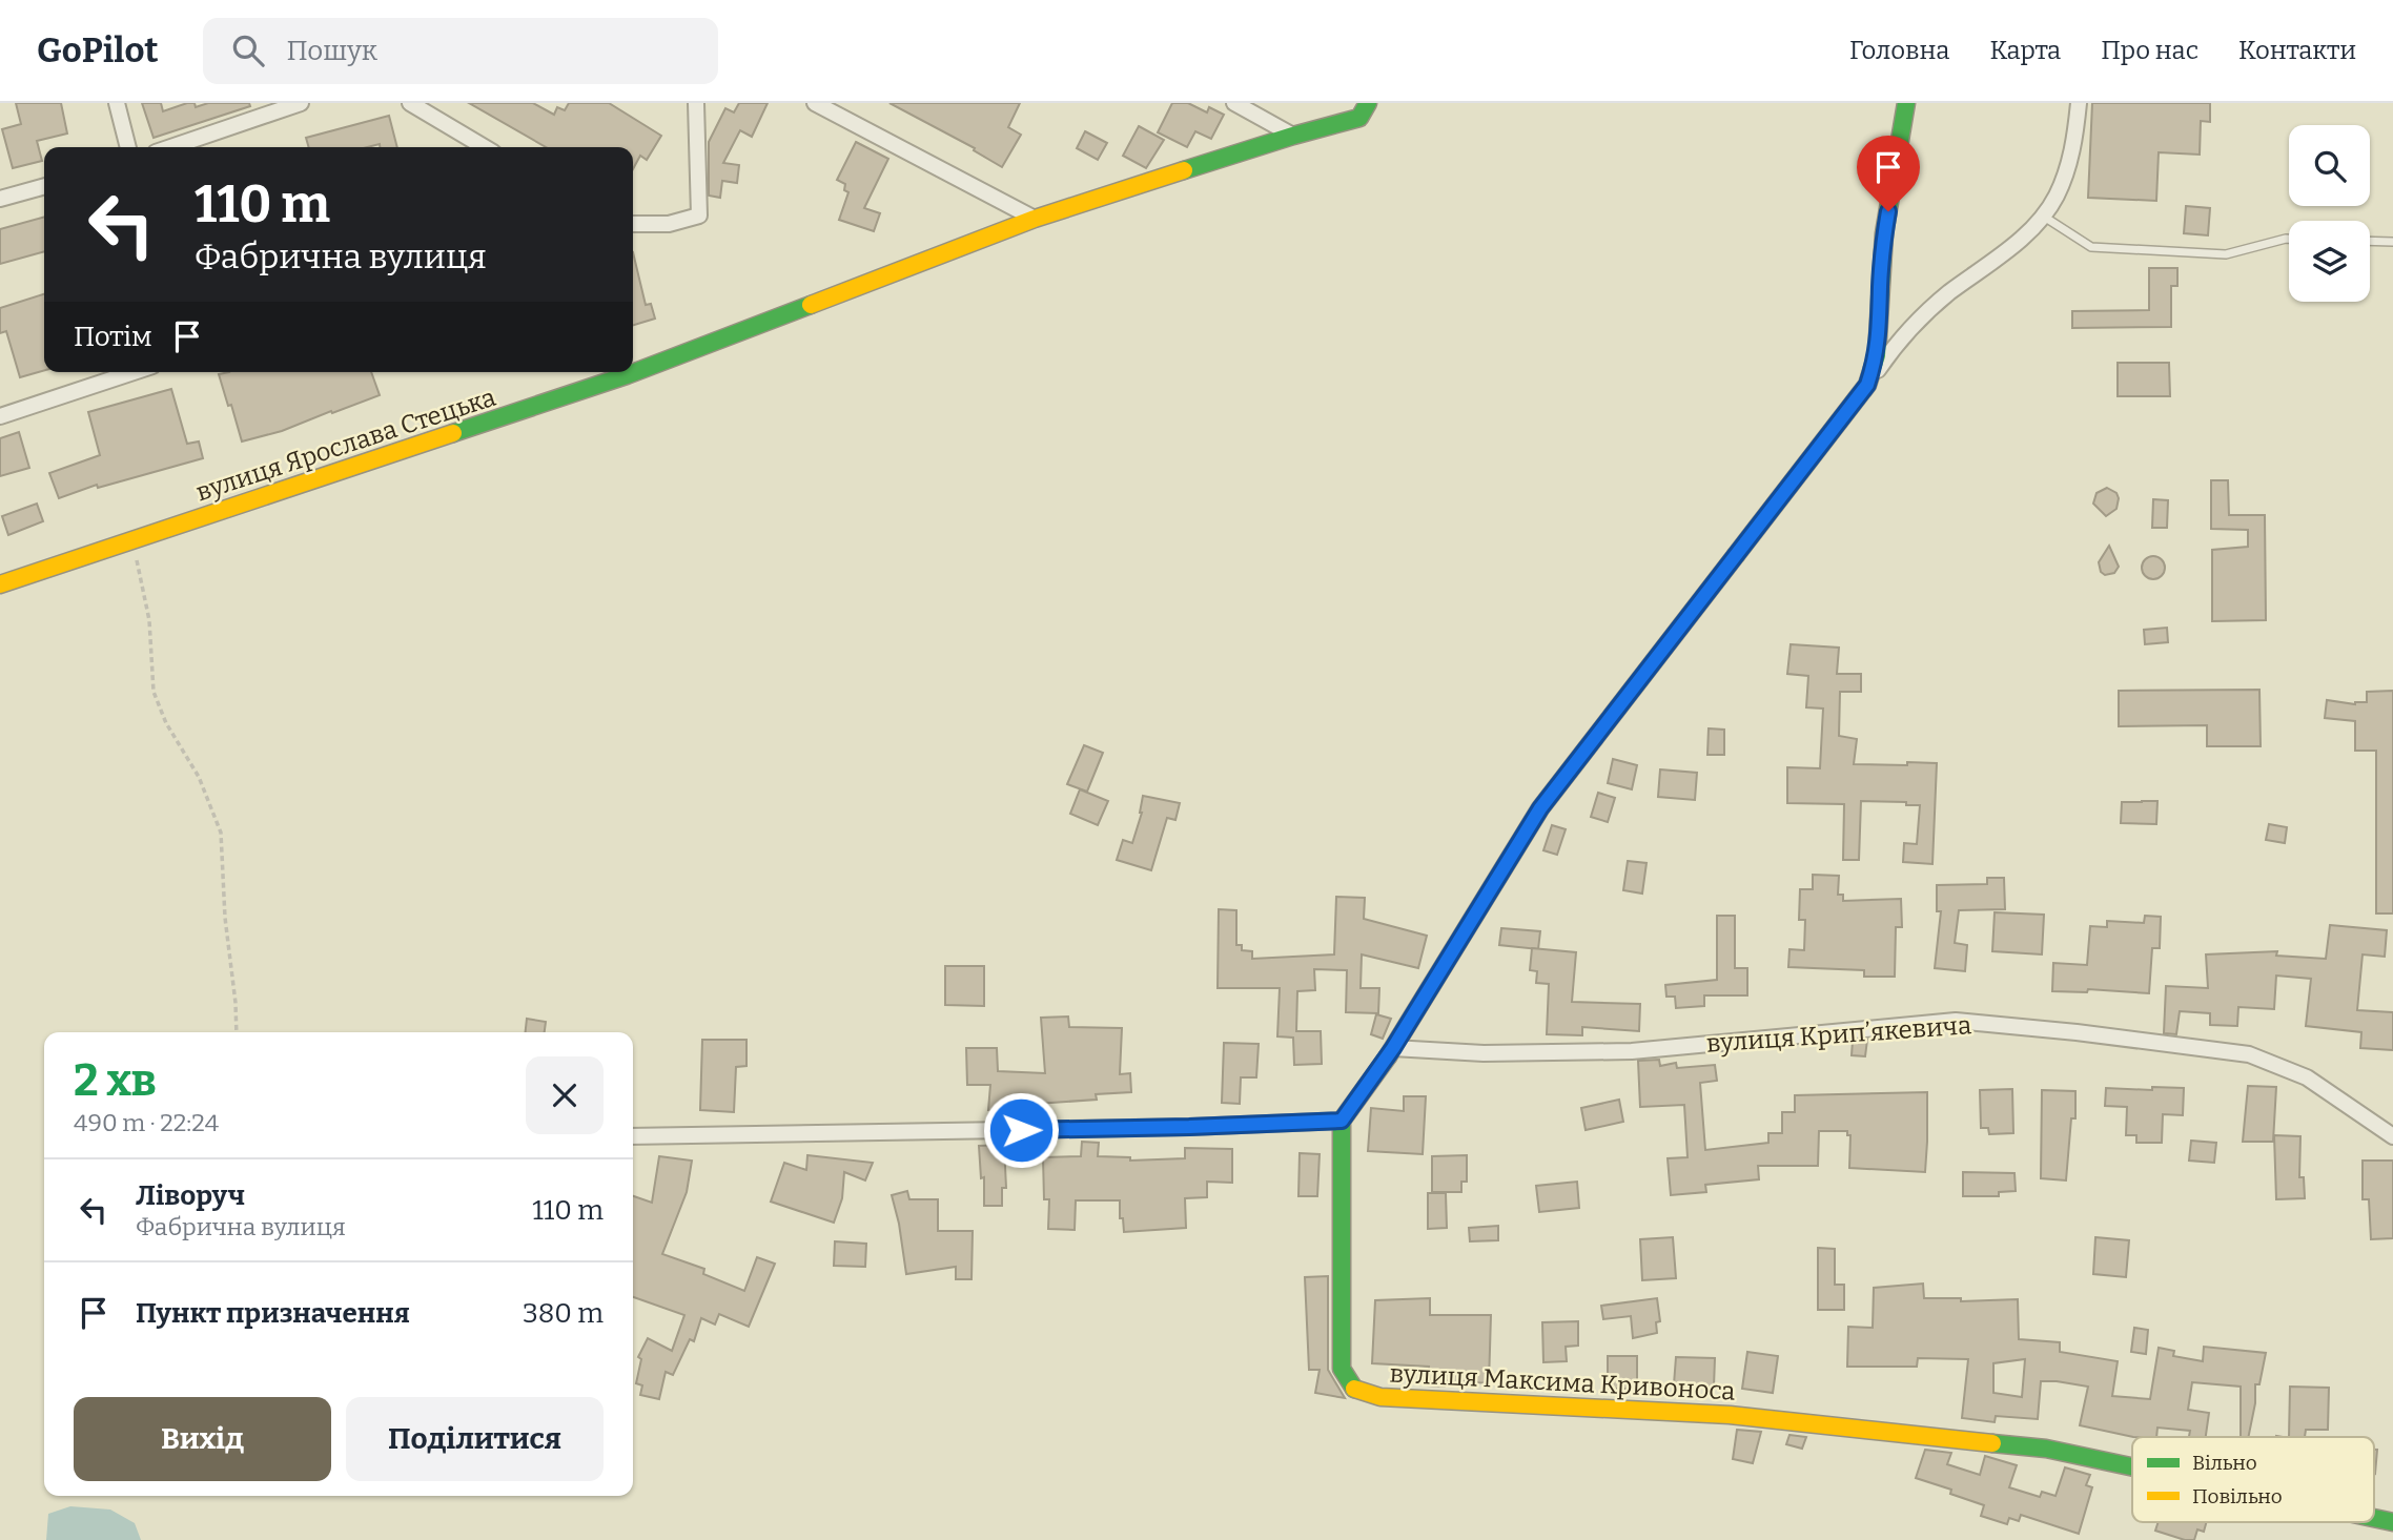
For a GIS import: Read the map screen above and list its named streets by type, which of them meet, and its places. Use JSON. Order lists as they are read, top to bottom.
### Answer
{
  "streets": {
    "street": ["вулиця Ярослава Стецька", "вулиця Крипʼякевича", "вулиця Максима Кривоноса"]
  },
  "legend": ["Вільно", "Повільно"],
  "page": {
    "header": "GoPilot",
    "search": "Пошук",
    "nav": [
      "Головна",
      "Карта",
      "Про нас",
      "Контакти"
    ],
    "turn": ["110 m", "Фабрична вулиця"],
    "then": "Потім",
    "heading": ["2 хв", "490 m · 22:24"],
    "list": [
      {
        "name": "Ліворуч",
        "note": "Фабрична вулиця",
        "value": "110 m"
      },
      {
        "name": "Пункт призначення",
        "value": "380 m"
      }
    ],
    "buttons": ["Вихід", "Поділитися"]
  }
}
